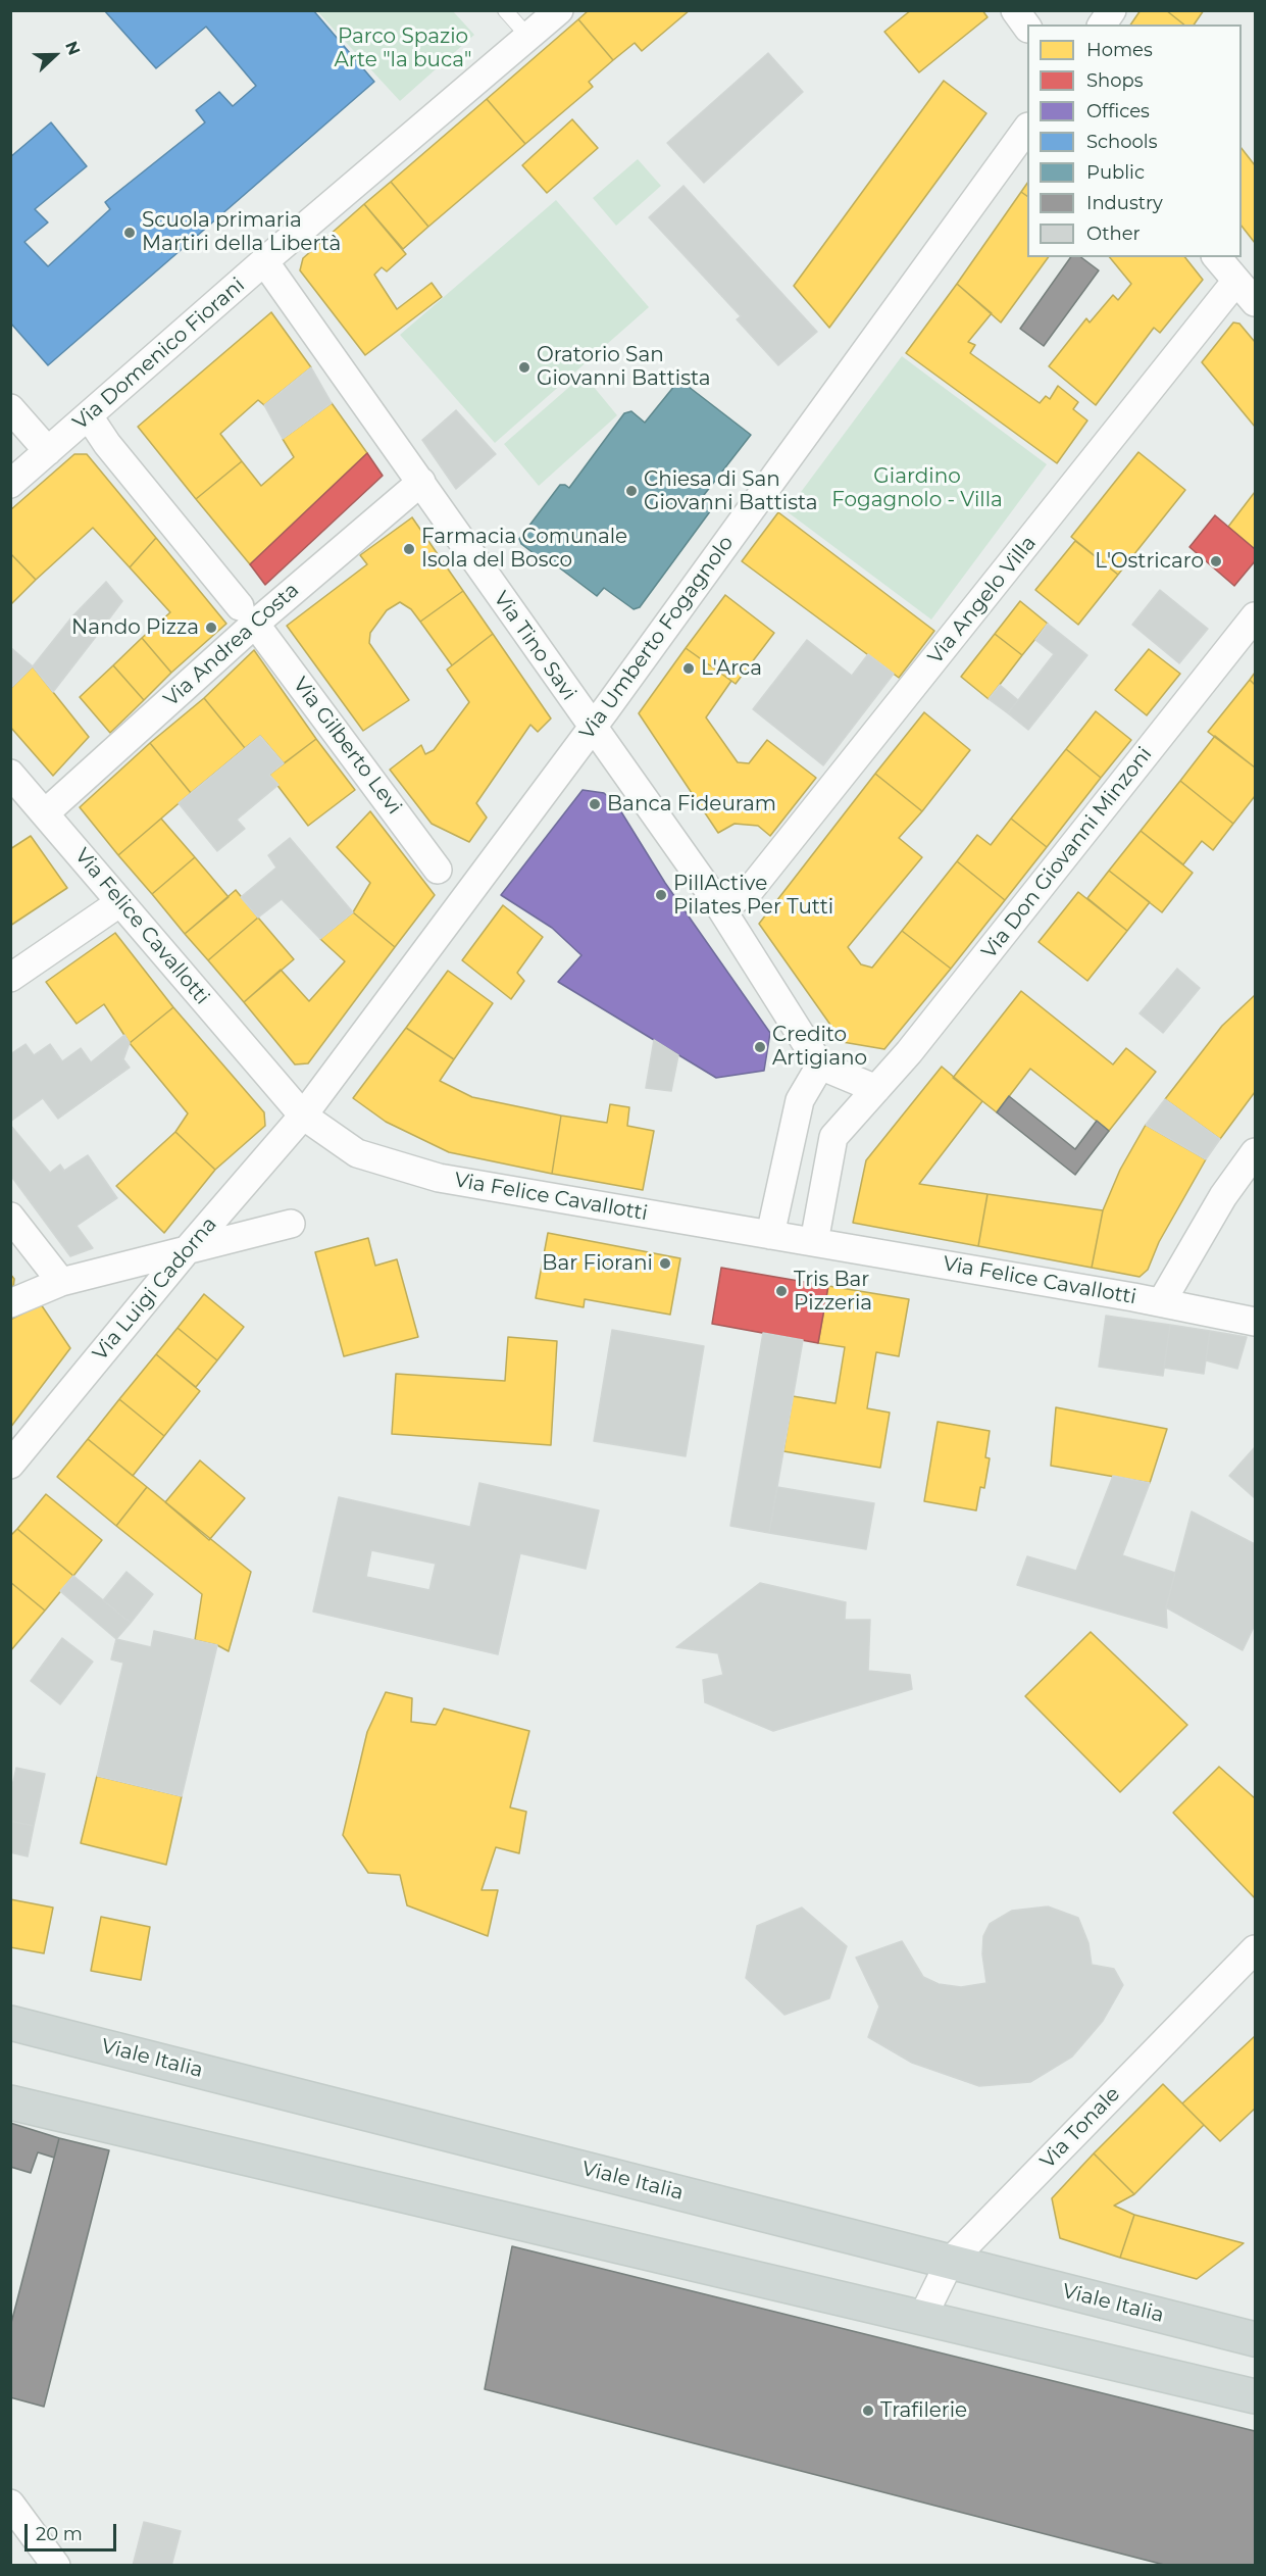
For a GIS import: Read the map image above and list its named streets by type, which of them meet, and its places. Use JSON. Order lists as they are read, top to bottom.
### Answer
{
  "streets": {
    "main road": ["Viale Italia"],
    "street": [
      "Via Domenico Fiorani",
      "Via Angelo Villa",
      "Via Umberto Fogagnolo",
      "Via Andrea Costa",
      "Via Tino Savi",
      "Via Gilberto Levi",
      "Via Don Giovanni Minzoni",
      "Via Felice Cavallotti",
      "Via Luigi Cadorna",
      "Via Tonale"
    ]
  },
  "crossings": [
    ["Via Domenico Fiorani", "Via Tino Savi"],
    ["Via Domenico Fiorani", "Via Gilberto Levi"],
    ["Via Angelo Villa", "Via Tino Savi"],
    ["Via Umberto Fogagnolo", "Via Tino Savi"],
    ["Via Umberto Fogagnolo", "Via Felice Cavallotti"],
    ["Via Umberto Fogagnolo", "Via Luigi Cadorna"],
    ["Via Andrea Costa", "Via Tino Savi"],
    ["Via Andrea Costa", "Via Gilberto Levi"],
    ["Via Andrea Costa", "Via Felice Cavallotti"],
    ["Via Don Giovanni Minzoni", "Via Felice Cavallotti"],
    ["Via Felice Cavallotti", "Via Luigi Cadorna"],
    ["Viale Italia", "Via Tonale"]
  ],
  "parks": ["Parco Spazio Arte \"la buca\"", "Giardino Fogagnolo - Villa"],
  "places": [
    "Scuola primaria Martiri della Libertà",
    "Oratorio San Giovanni Battista",
    "Chiesa di San Giovanni Battista",
    "Farmacia Comunale Isola del Bosco",
    "L'Ostricaro",
    "Nando Pizza",
    "L'Arca",
    "Banca Fideuram",
    "PillActive Pilates Per Tutti",
    "Credito Artigiano",
    "Bar Fiorani",
    "Tris Bar Pizzeria",
    "Trafilerie"
  ],
  "legend": [
    "Homes",
    "Shops",
    "Offices",
    "Schools",
    "Public",
    "Industry",
    "Other"
  ],
  "scale_bar": "20 m",
  "north": "right"
}
